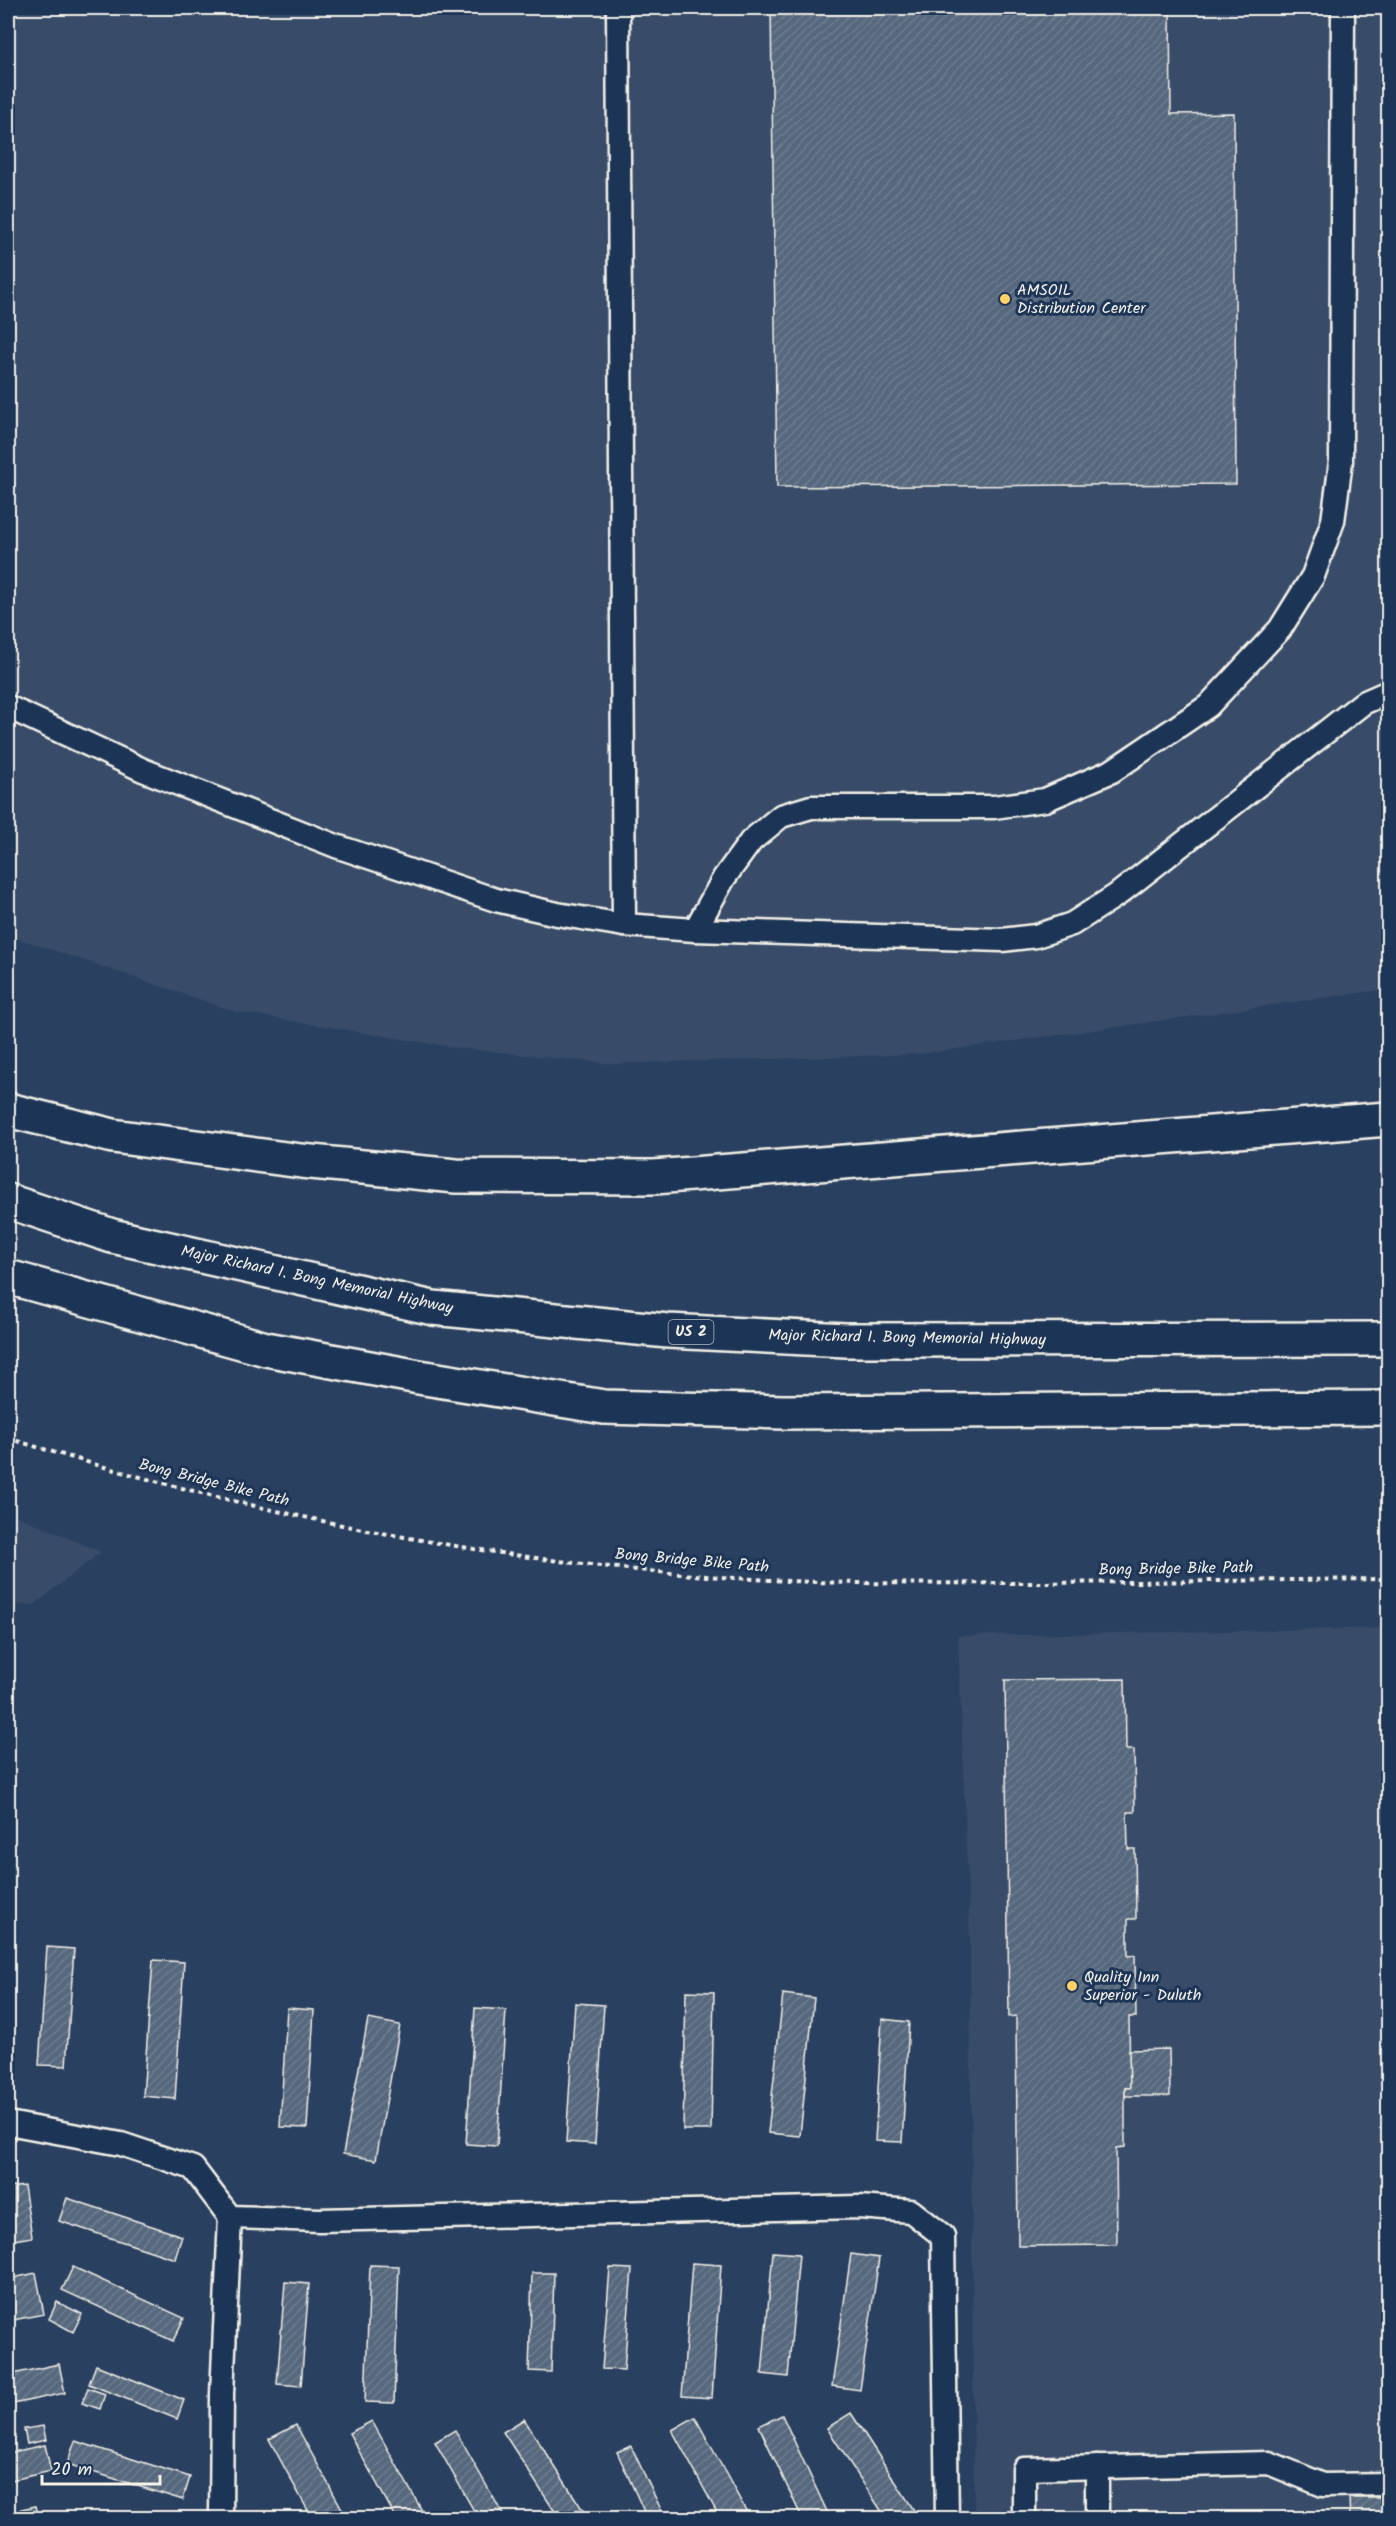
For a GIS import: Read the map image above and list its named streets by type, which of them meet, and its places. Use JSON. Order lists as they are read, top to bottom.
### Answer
{
  "streets": {
    "highway": ["Major Richard I. Bong Memorial Highway", "US 2"],
    "path": ["Bong Bridge Bike Path"]
  },
  "places": ["AMSOIL Distribution Center", "Quality Inn Superior - Duluth"],
  "scale_bar": "20 m"
}
